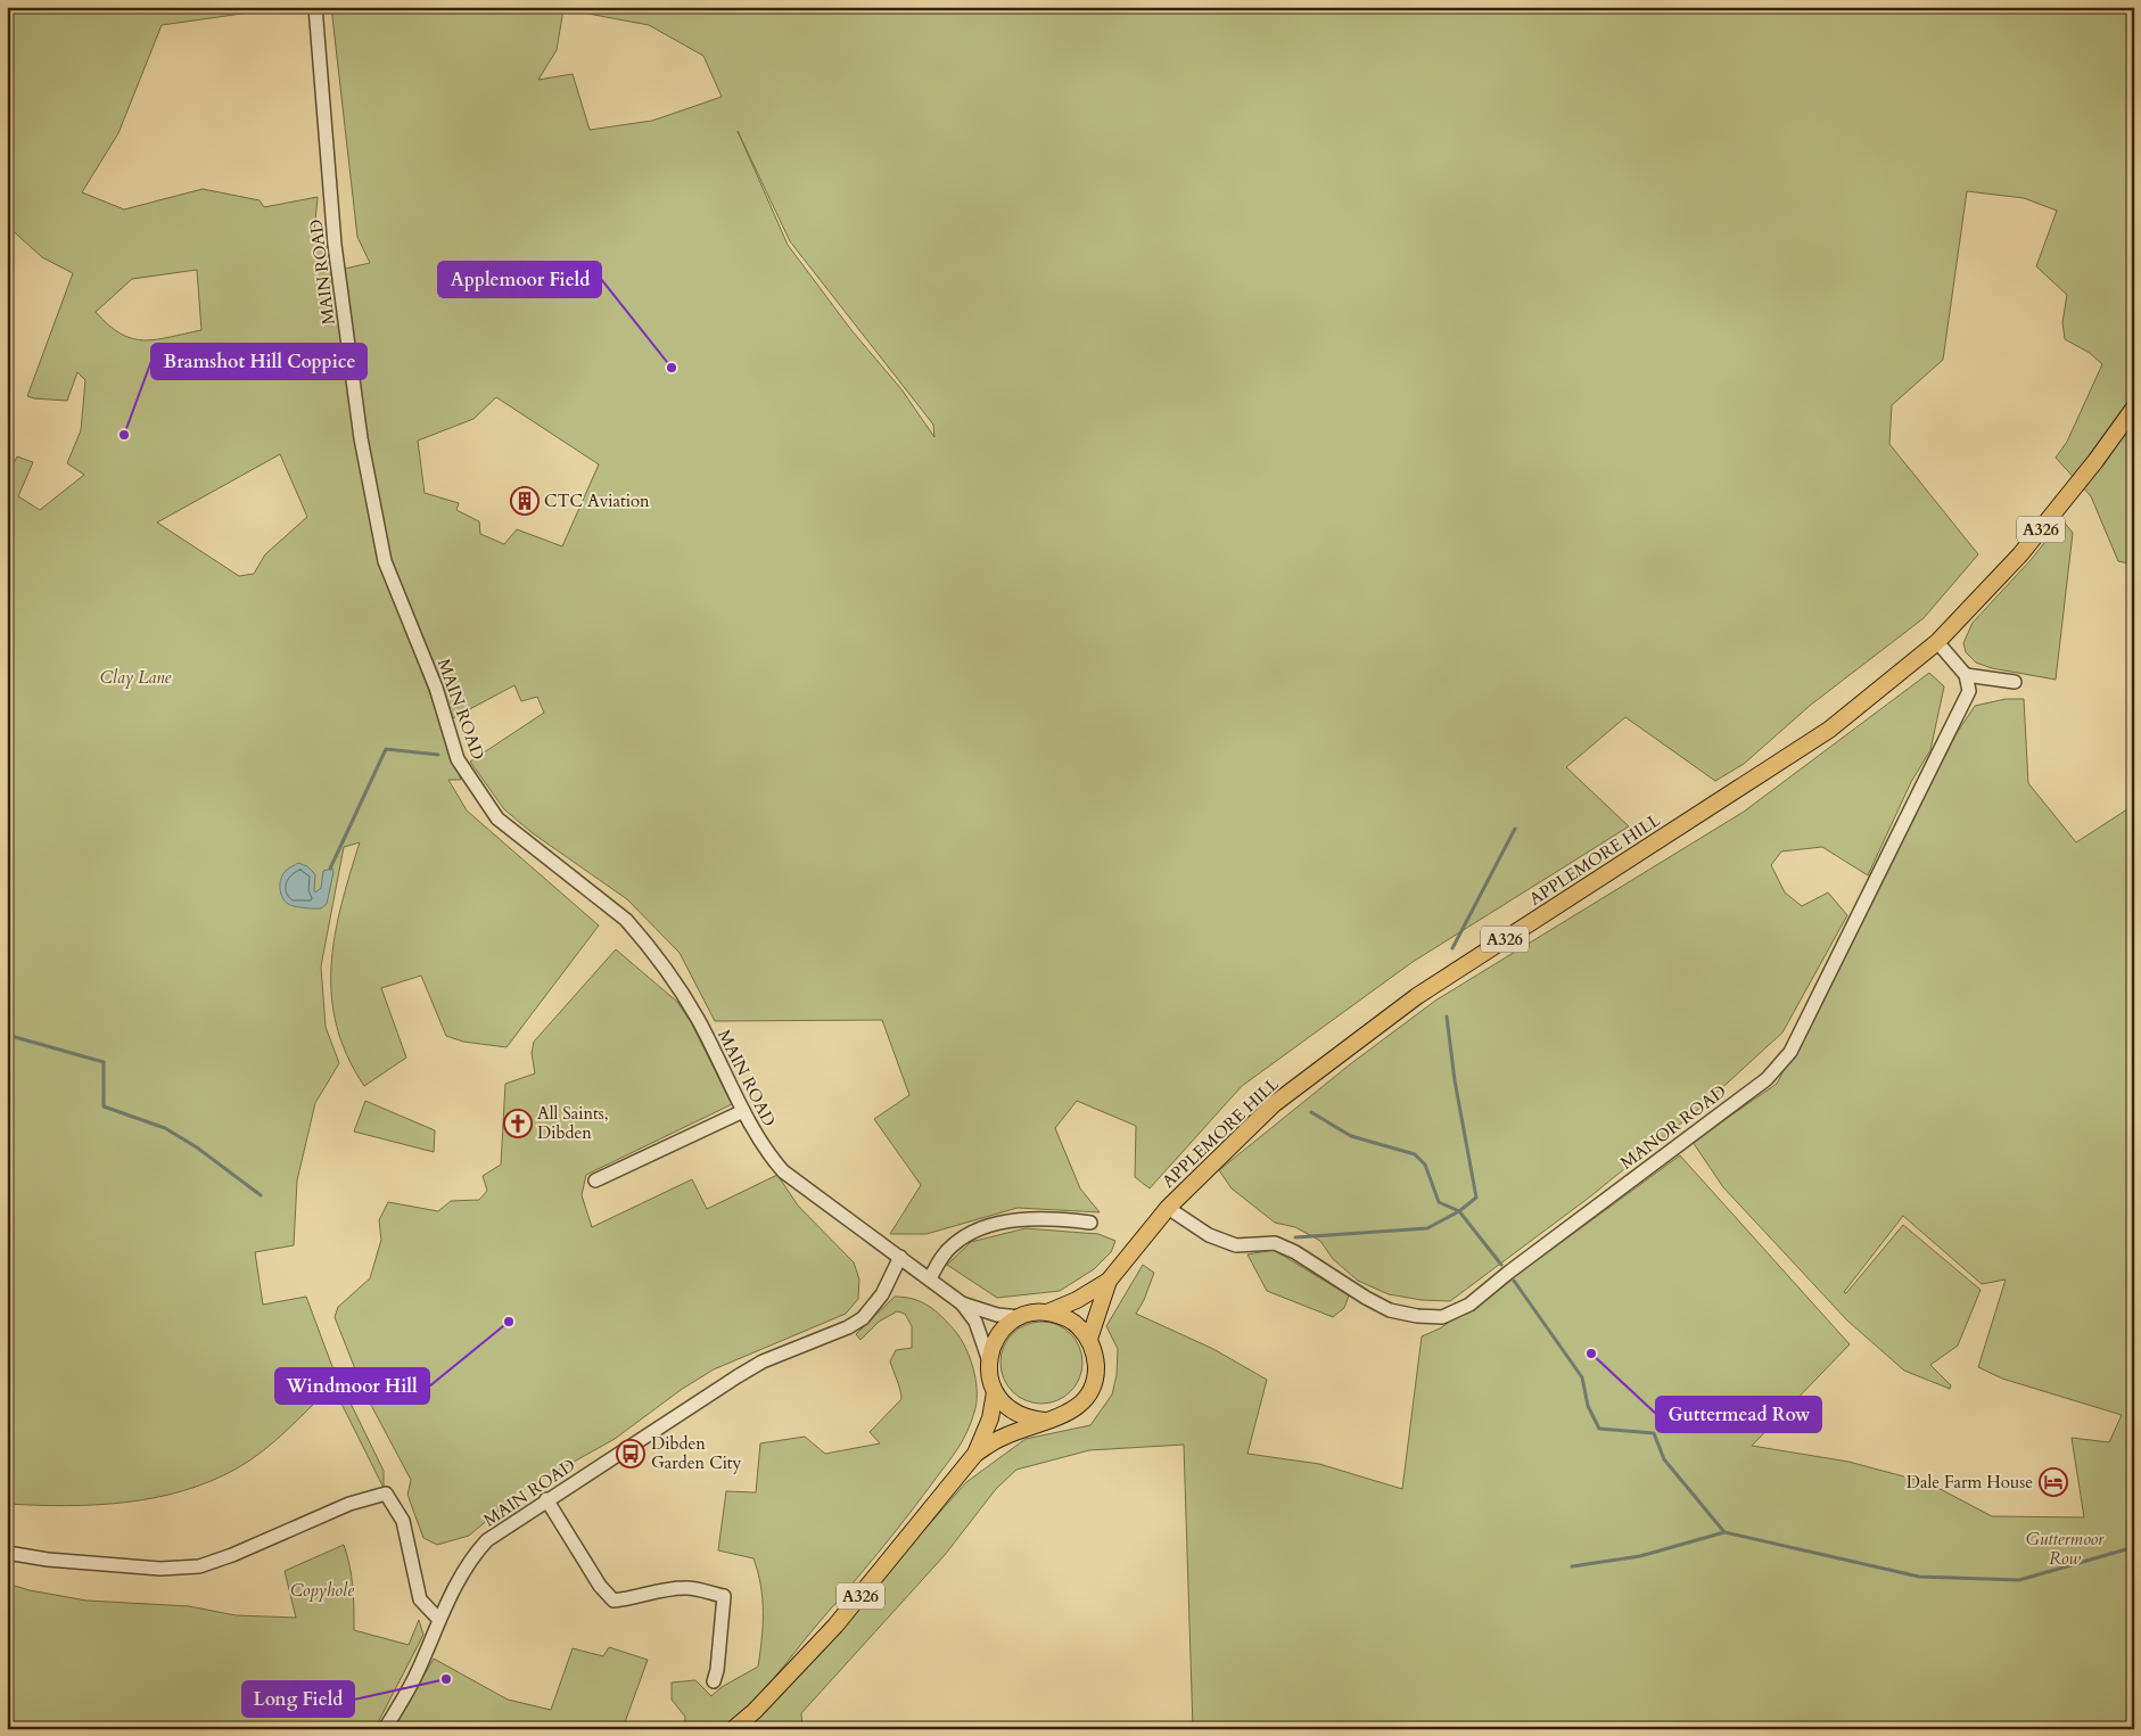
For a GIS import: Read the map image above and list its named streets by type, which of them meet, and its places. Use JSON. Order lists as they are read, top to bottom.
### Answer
{
  "streets": {
    "main road": ["A326", "APPLEMORE HILL"],
    "street": ["MAIN ROAD", "MANOR ROAD"]
  },
  "crossings": [
    ["MAIN ROAD", "A326"],
    ["MAIN ROAD", "APPLEMORE HILL"],
    ["A326", "APPLEMORE HILL"],
    ["APPLEMORE HILL", "MANOR ROAD"]
  ],
  "parks": ["Clay Lane", "Guttermoor Row", "Copyhole"],
  "places": {
    "other": [
      "Applemoor Field",
      "Bramshot Hill Coppice",
      "Windmoor Hill",
      "Guttermead Row",
      "Long Field"
    ],
    "building": ["CTC Aviation"],
    "church": ["All Saints, Dibden"],
    "bus stop": ["Dibden Garden City"],
    "hotel": ["Dale Farm House"]
  }
}
